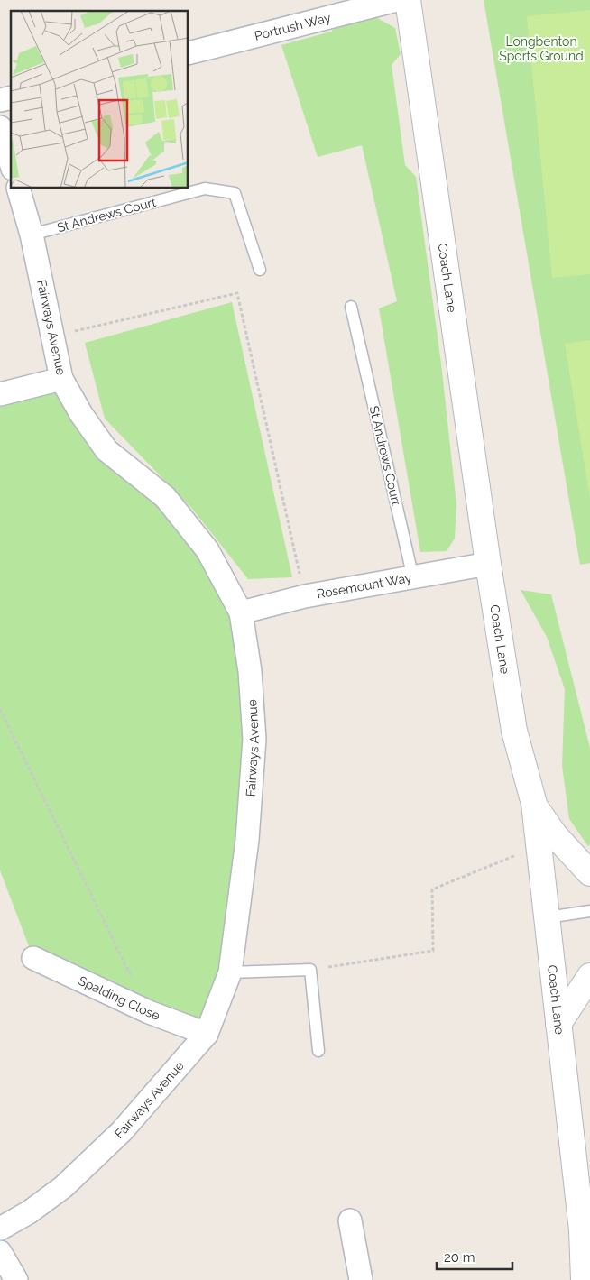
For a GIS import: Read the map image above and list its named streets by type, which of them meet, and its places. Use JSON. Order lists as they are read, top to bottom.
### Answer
{
  "streets": {
    "street": [
      "Portrush Way",
      "Coach Lane",
      "Fairways Avenue",
      "Rosemount Way",
      "Spalding Close"
    ],
    "lane": ["St Andrews Court"]
  },
  "crossings": [
    ["St Andrews Court", "Fairways Avenue"],
    ["St Andrews Court", "Rosemount Way"],
    ["Coach Lane", "Rosemount Way"],
    ["Fairways Avenue", "Rosemount Way"],
    ["Fairways Avenue", "Spalding Close"]
  ],
  "parks": ["Longbenton Sports Ground"],
  "scale_bar": "20 m"
}
